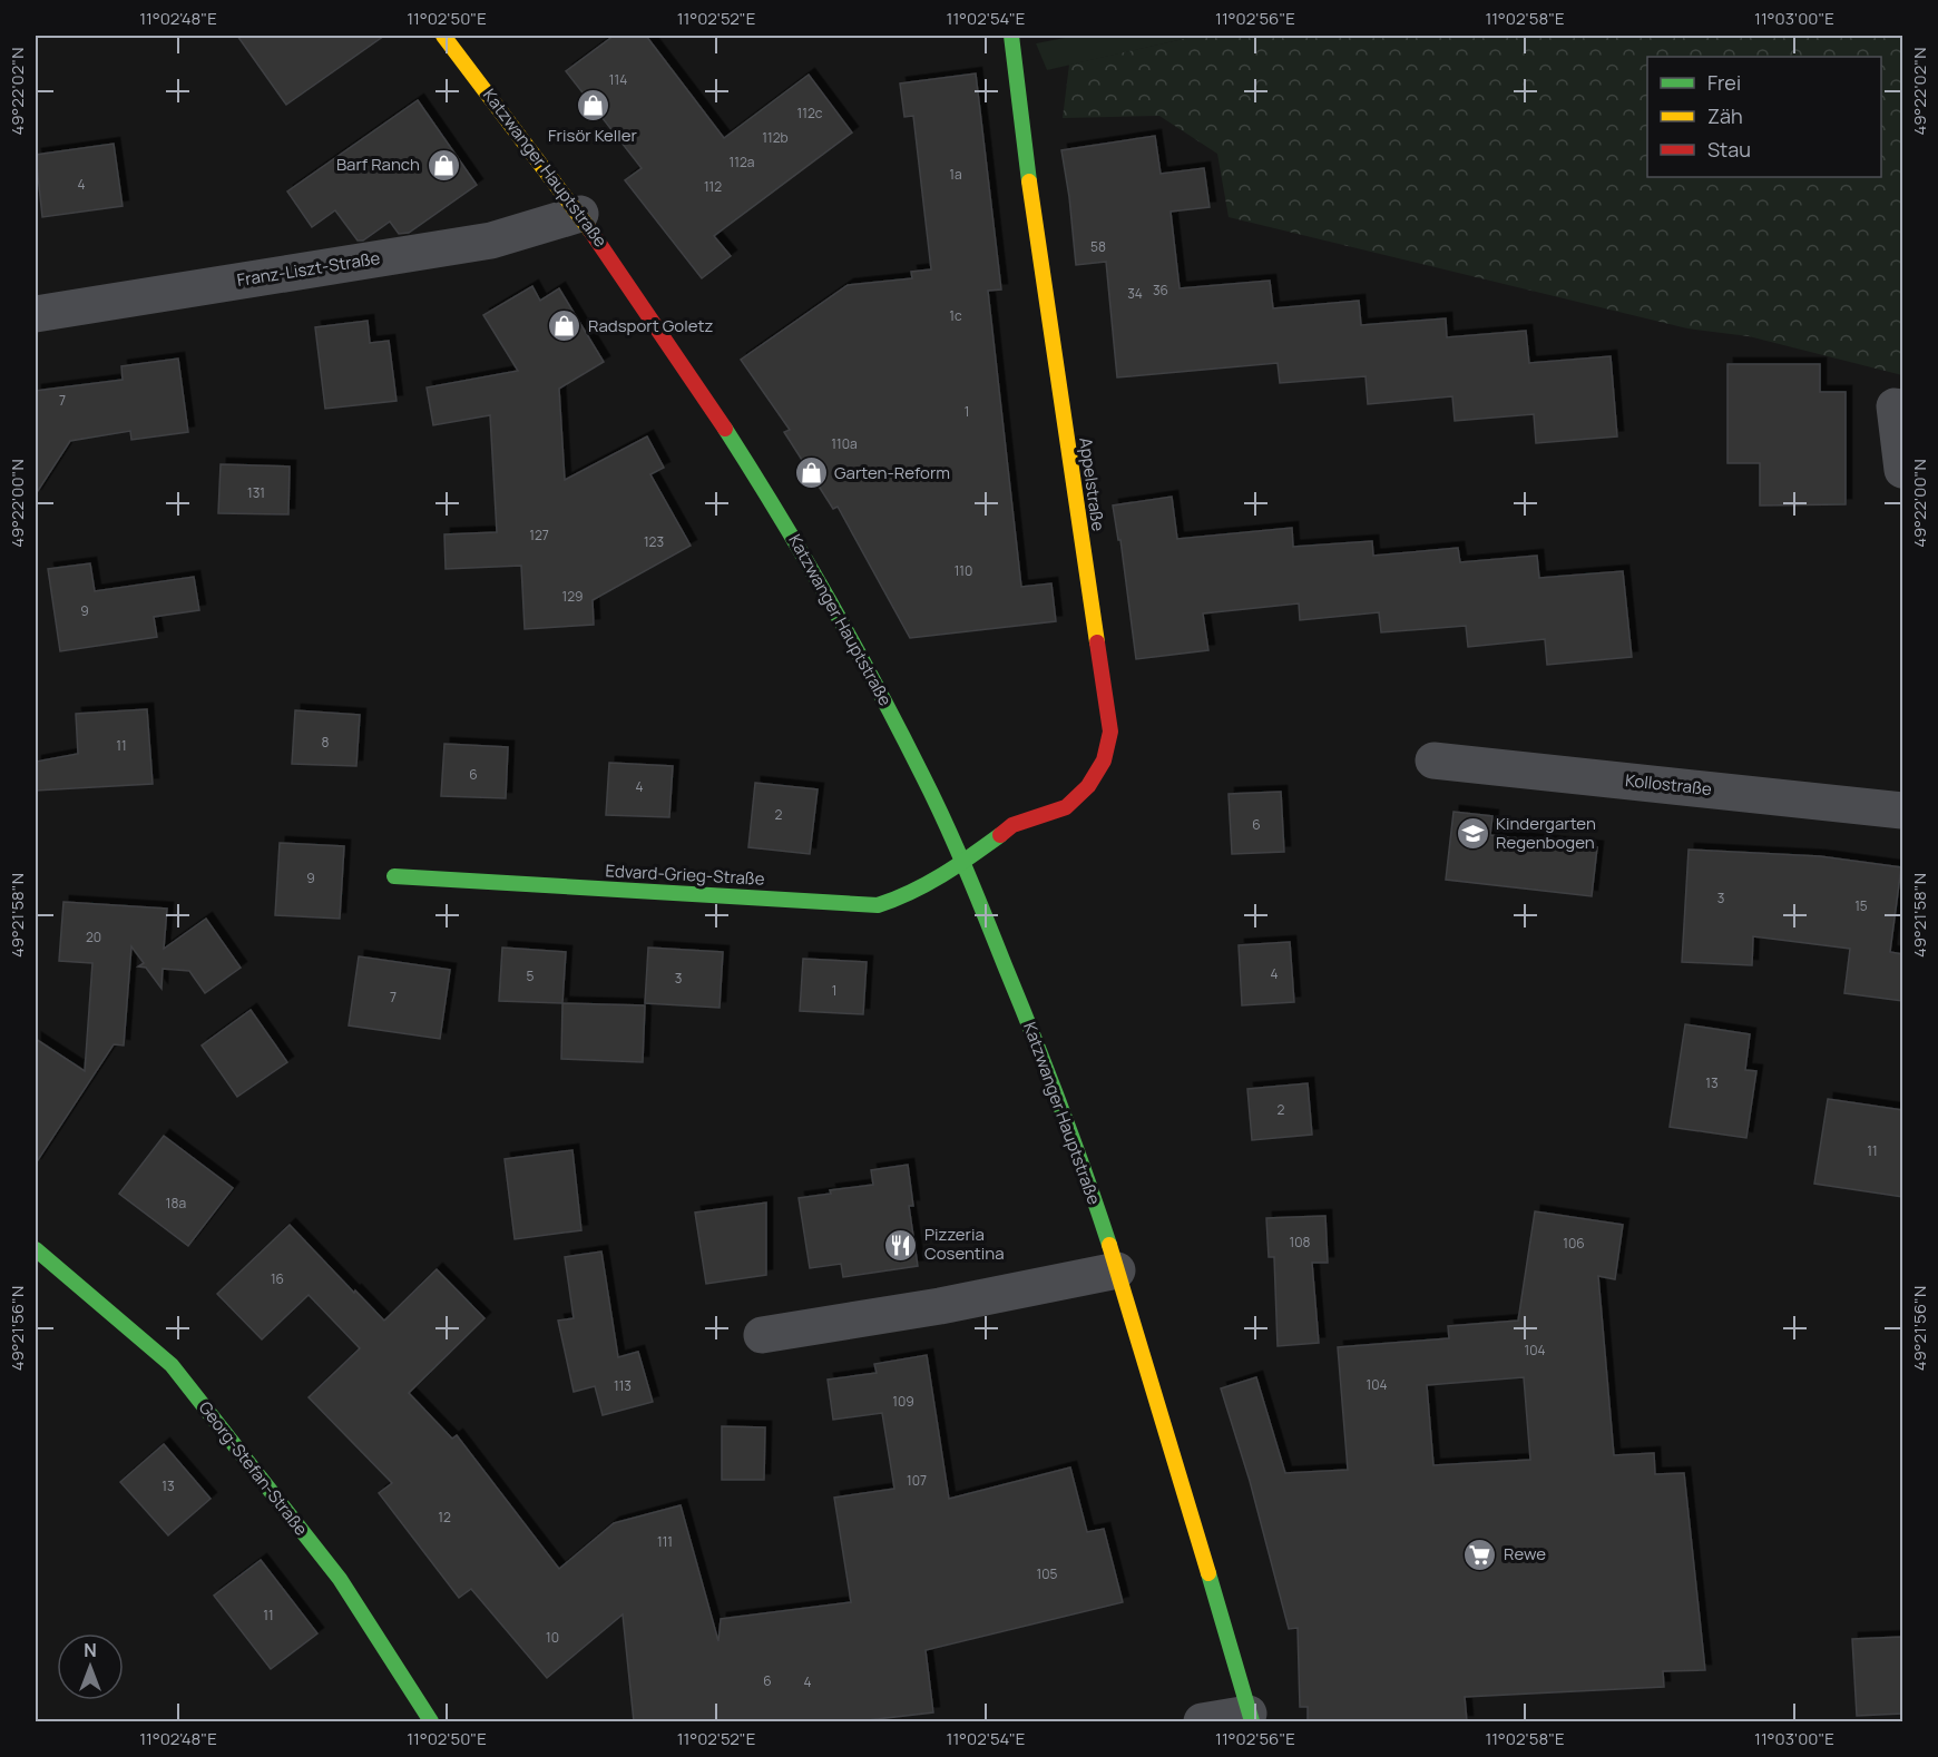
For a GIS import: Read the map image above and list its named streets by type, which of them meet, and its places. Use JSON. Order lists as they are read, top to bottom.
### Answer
{
  "streets": {
    "street": [
      "Katzwanger Hauptstraße",
      "Franz-Liszt-Straße",
      "Appelstraße",
      "Kollostraße",
      "Edvard-Grieg-Straße",
      "Georg-Stefan-Straße"
    ]
  },
  "crossings": [
    ["Katzwanger Hauptstraße", "Franz-Liszt-Straße"],
    ["Katzwanger Hauptstraße", "Appelstraße"],
    ["Katzwanger Hauptstraße", "Edvard-Grieg-Straße"],
    ["Appelstraße", "Edvard-Grieg-Straße"]
  ],
  "places": {
    "shop": [
      "Frisör Keller",
      "Barf Ranch",
      "Radsport Goletz",
      "Garten-Reform"
    ],
    "school or university": ["Kindergarten Regenbogen"],
    "restaurant": ["Pizzeria Cosentina"],
    "supermarket": ["Rewe"]
  },
  "house_numbers": [
    "114",
    "112c",
    "112b",
    "112a",
    "1a",
    "4",
    "112",
    "58",
    "36",
    "34",
    "1c",
    "7",
    "1",
    "110a",
    "131",
    "127",
    "123",
    "110",
    "129",
    "9",
    "8",
    "11",
    "6",
    "4",
    "2",
    "6",
    "9",
    "3",
    "15",
    "20",
    "4",
    "5",
    "3",
    "1",
    "7",
    "13",
    "2",
    "11",
    "18a",
    "108",
    "106",
    "16",
    "104",
    "104",
    "113",
    "109",
    "107",
    "13",
    "12",
    "111",
    "105",
    "11",
    "10",
    "6",
    "4"
  ],
  "legend": ["Frei", "Zäh", "Stau"],
  "north": "top",
  "coordinates": [
    "11°02'48\"E",
    "11°02'50\"E",
    "11°02'52\"E",
    "11°02'54\"E",
    "11°02'56\"E",
    "11°02'58\"E",
    "11°03'00\"E",
    "49°22'02\"N",
    "49°22'00\"N",
    "49°21'58\"N",
    "49°21'56\"N"
  ]
}
